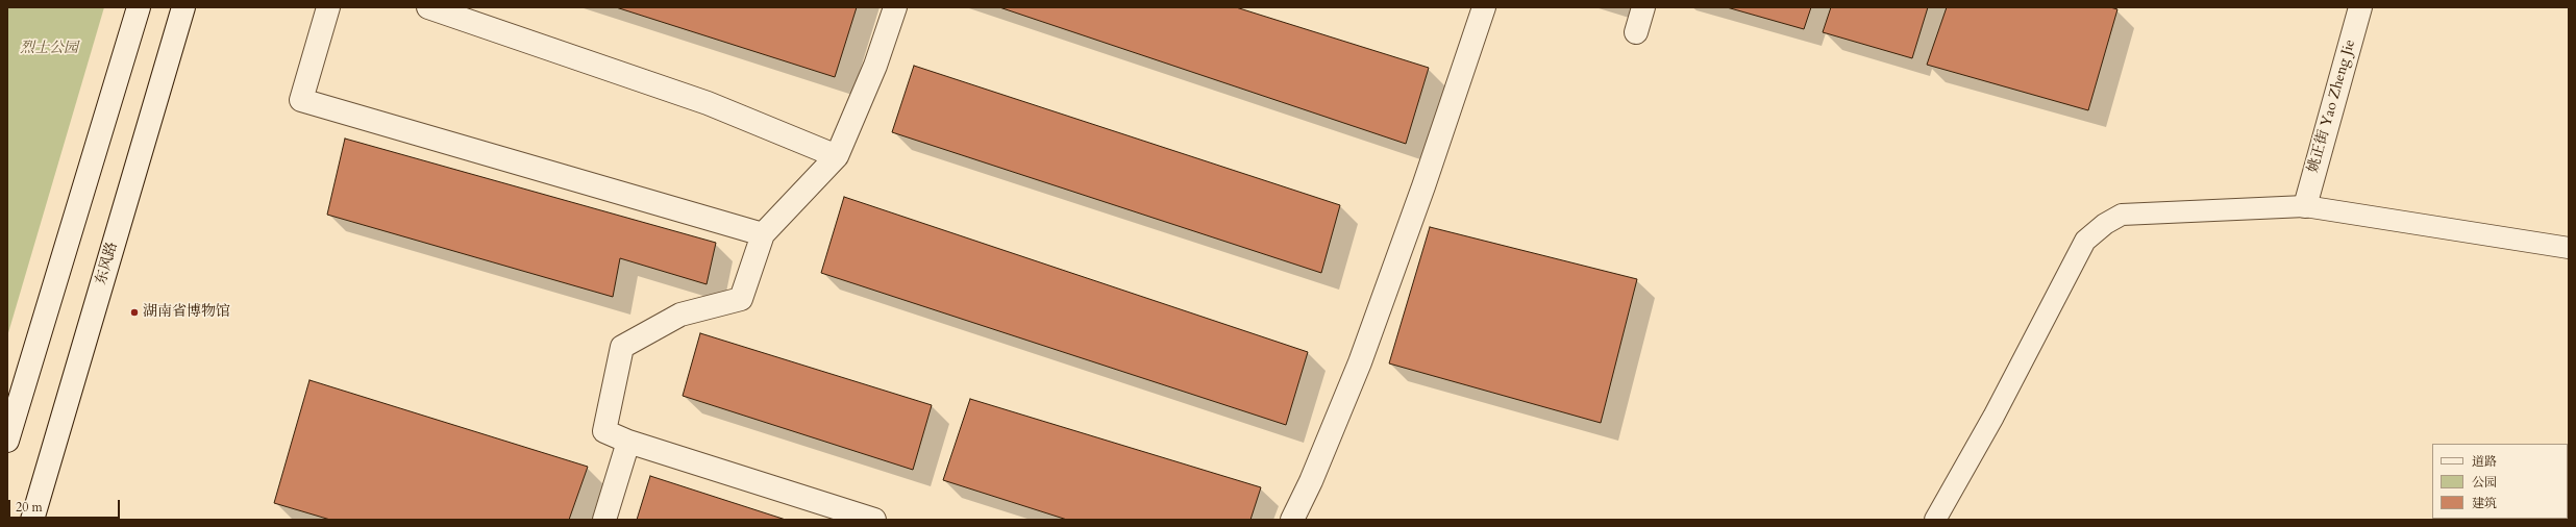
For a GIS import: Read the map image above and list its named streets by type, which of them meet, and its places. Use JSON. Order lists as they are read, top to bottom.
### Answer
{
  "streets": {
    "street": ["姚正街 Yao Zheng Jie", "东风路"]
  },
  "parks": ["烈士公园"],
  "places": ["湖南省博物馆"],
  "legend": ["道路", "公园", "建筑"],
  "scale_bar": "20 m"
}
